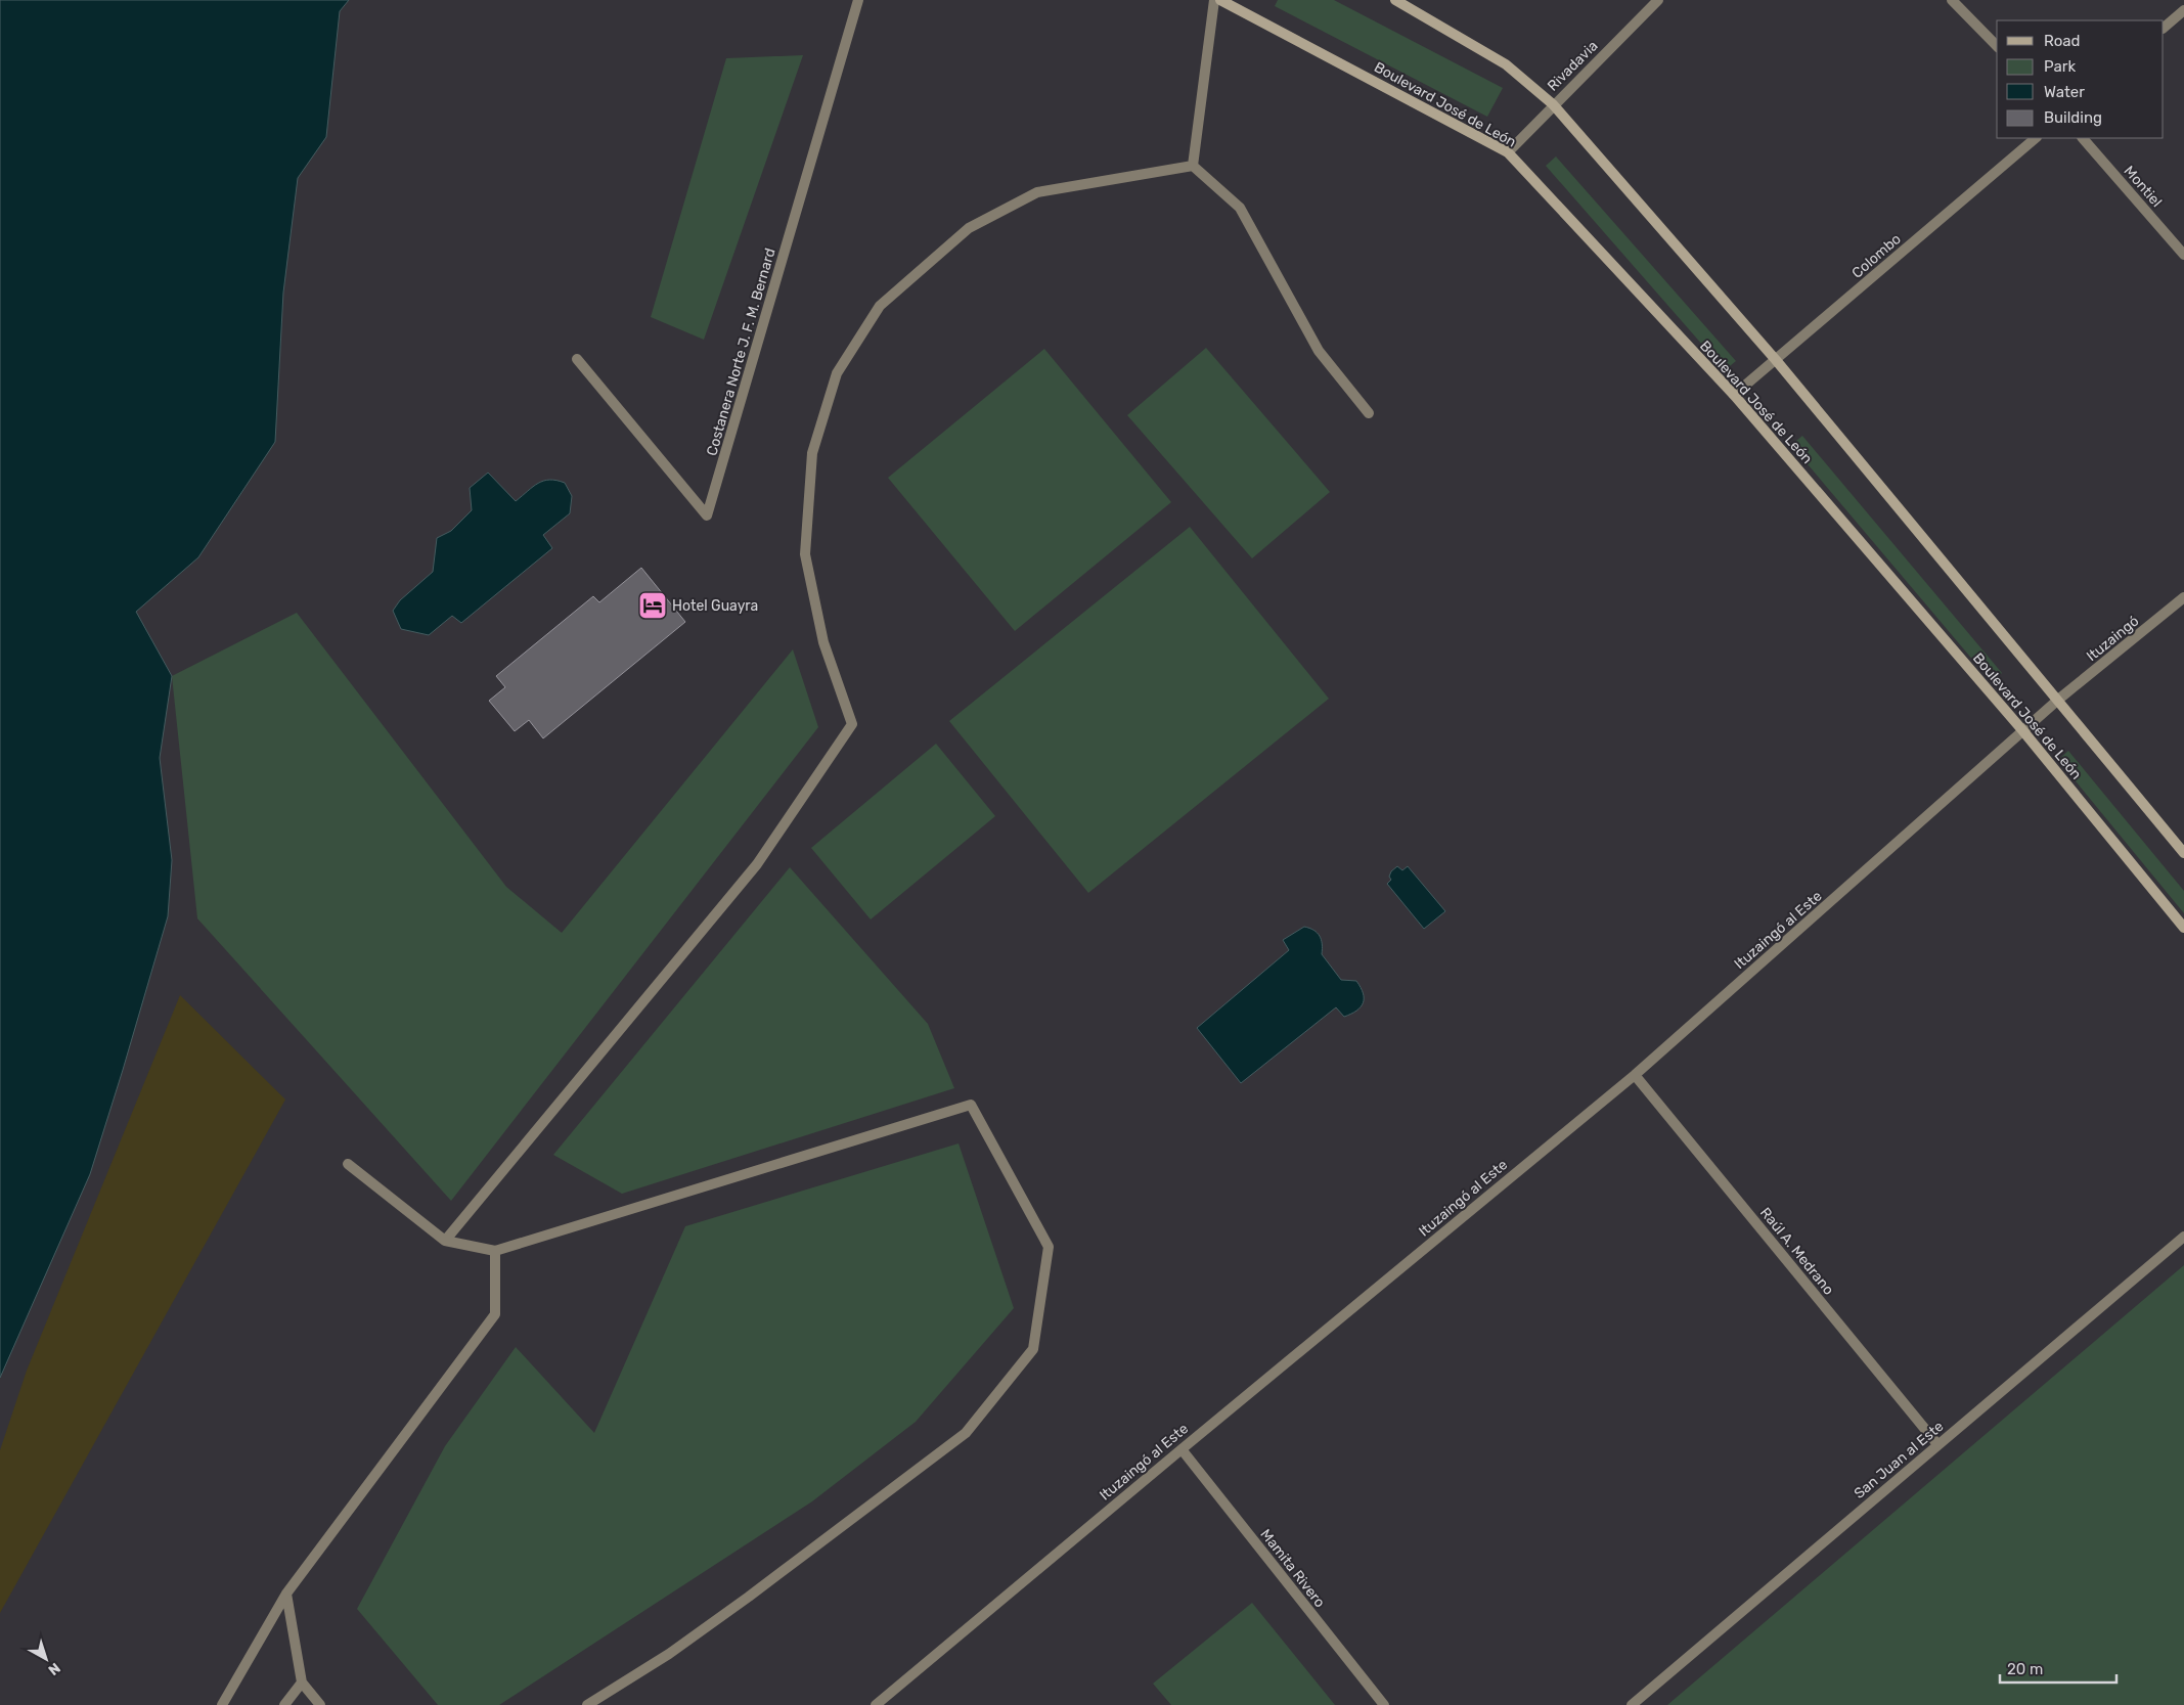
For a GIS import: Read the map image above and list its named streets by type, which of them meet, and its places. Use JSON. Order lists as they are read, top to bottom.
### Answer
{
  "streets": {
    "main road": ["Boulevard José de León"],
    "street": [
      "Rivadavia",
      "Montiel",
      "Colombo",
      "Costanera Norte J. F. M. Bernard",
      "Ituzaingó",
      "Ituzaingó al Este",
      "Raúl A. Medrano",
      "San Juan al Este",
      "Mamita Rivero"
    ]
  },
  "crossings": [
    ["Rivadavia", "Boulevard José de León"],
    ["Boulevard José de León", "Colombo"],
    ["Boulevard José de León", "Ituzaingó al Este"],
    ["Ituzaingó", "Ituzaingó al Este"],
    ["Ituzaingó al Este", "Raúl A. Medrano"],
    ["Ituzaingó al Este", "Mamita Rivero"],
    ["Raúl A. Medrano", "San Juan al Este"]
  ],
  "places": {
    "hotel": ["Hotel Guayra"]
  },
  "legend": [
    "Road",
    "Park",
    "Water",
    "Building"
  ],
  "scale_bar": "20 m",
  "north": "bottom right"
}
